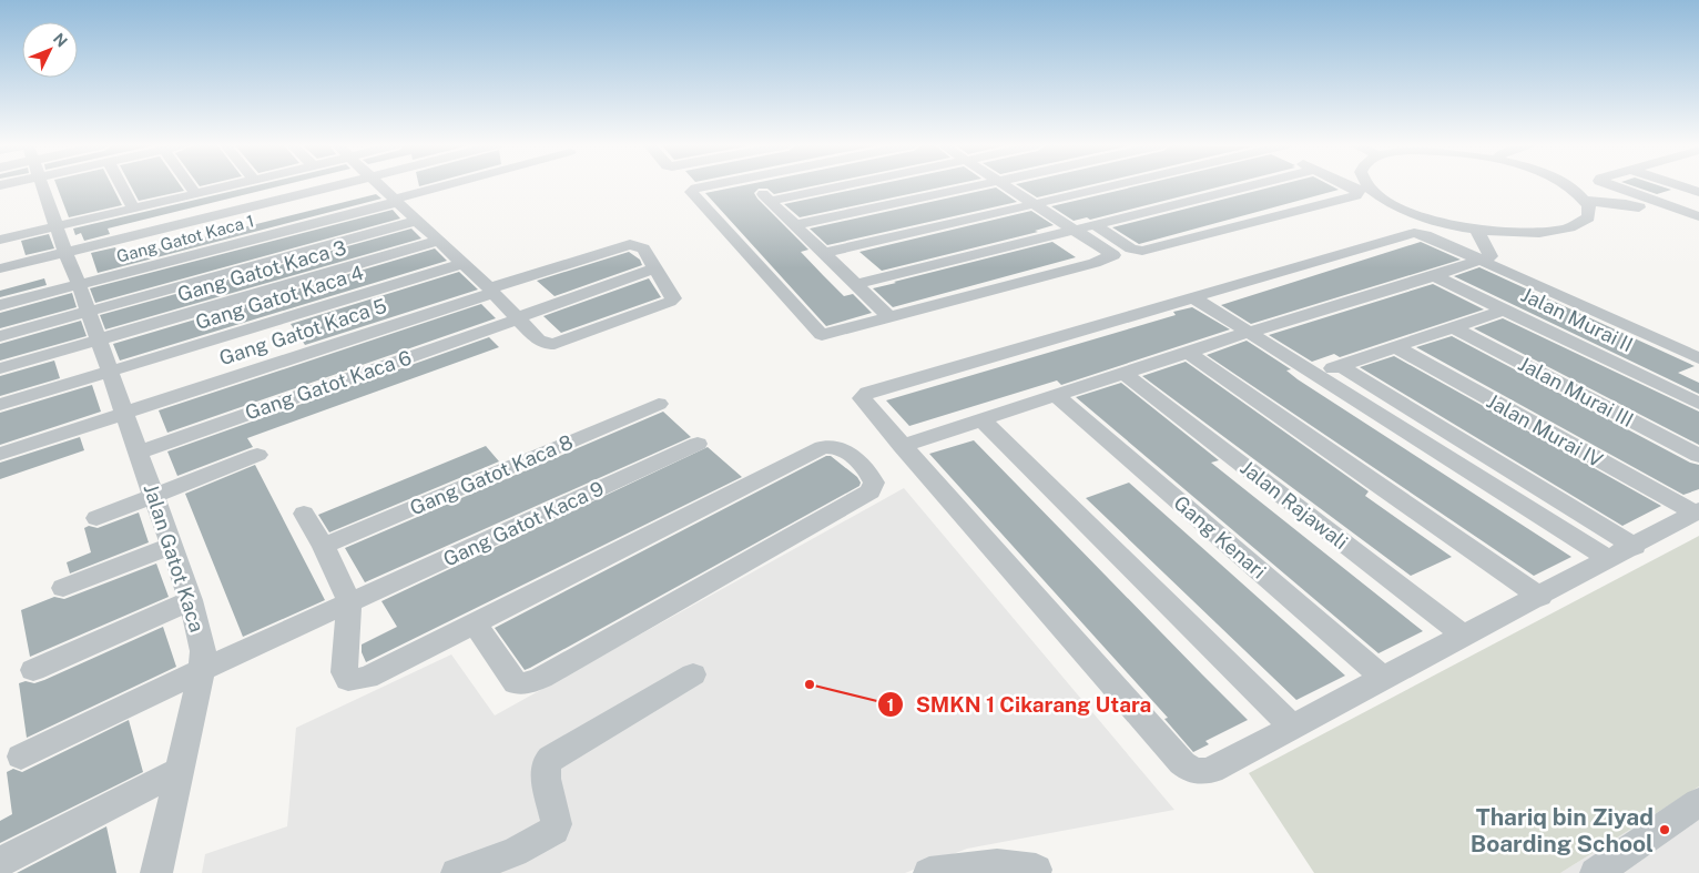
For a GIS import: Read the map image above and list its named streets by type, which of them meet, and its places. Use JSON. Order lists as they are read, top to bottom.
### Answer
{
  "streets": {
    "street": [
      "Gang Gatot Kaca 1",
      "Gang Gatot Kaca 3",
      "Gang Gatot Kaca 4",
      "Jalan Murai II",
      "Gang Gatot Kaca 5",
      "Gang Gatot Kaca 6",
      "Jalan Murai III",
      "Jalan Murai IV",
      "Gang Gatot Kaca 8",
      "Jalan Rajawali",
      "Gang Gatot Kaca 9",
      "Gang Kenari",
      "Jalan Gatot Kaca"
    ]
  },
  "crossings": [
    ["Gang Gatot Kaca 1", "Jalan Gatot Kaca"],
    ["Gang Gatot Kaca 3", "Jalan Gatot Kaca"],
    ["Gang Gatot Kaca 4", "Jalan Gatot Kaca"],
    ["Gang Gatot Kaca 5", "Gang Gatot Kaca 6"],
    ["Gang Gatot Kaca 5", "Jalan Gatot Kaca"],
    ["Gang Gatot Kaca 6", "Jalan Gatot Kaca"],
    ["Gang Gatot Kaca 9", "Jalan Gatot Kaca"]
  ],
  "places": ["SMKN 1 Cikarang Utara", "Thariq bin Ziyad Boarding School"],
  "north": "top right"
}
